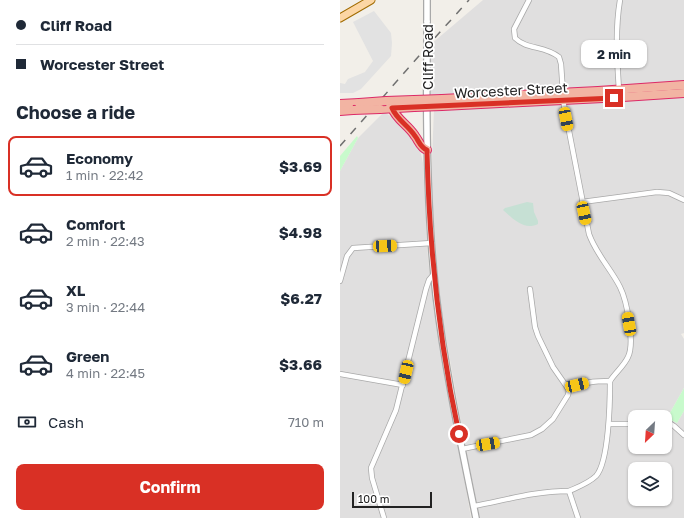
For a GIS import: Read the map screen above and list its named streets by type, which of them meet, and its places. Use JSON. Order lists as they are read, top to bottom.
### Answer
{
  "streets": {
    "highway": ["Worcester Street"],
    "street": ["Cliff Road"]
  },
  "scale_bar": "100 m",
  "north": "bottom left",
  "page": {
    "banner": ["Cliff Road", "Worcester Street"],
    "bubble": "2 min",
    "heading": "Choose a ride",
    "list": [
      {
        "name": "Economy",
        "note": "1 min · 22:42",
        "value": "$3.69"
      },
      {
        "name": "Comfort",
        "note": "2 min · 22:43",
        "value": "$4.98"
      },
      {
        "name": "XL",
        "note": "3 min · 22:44",
        "value": "$6.27"
      },
      {
        "name": "Green",
        "note": "4 min · 22:45",
        "value": "$3.66"
      }
    ],
    "pay": ["Cash", "710 m"],
    "buttons": "Confirm",
    "scale": "100 m"
  }
}
